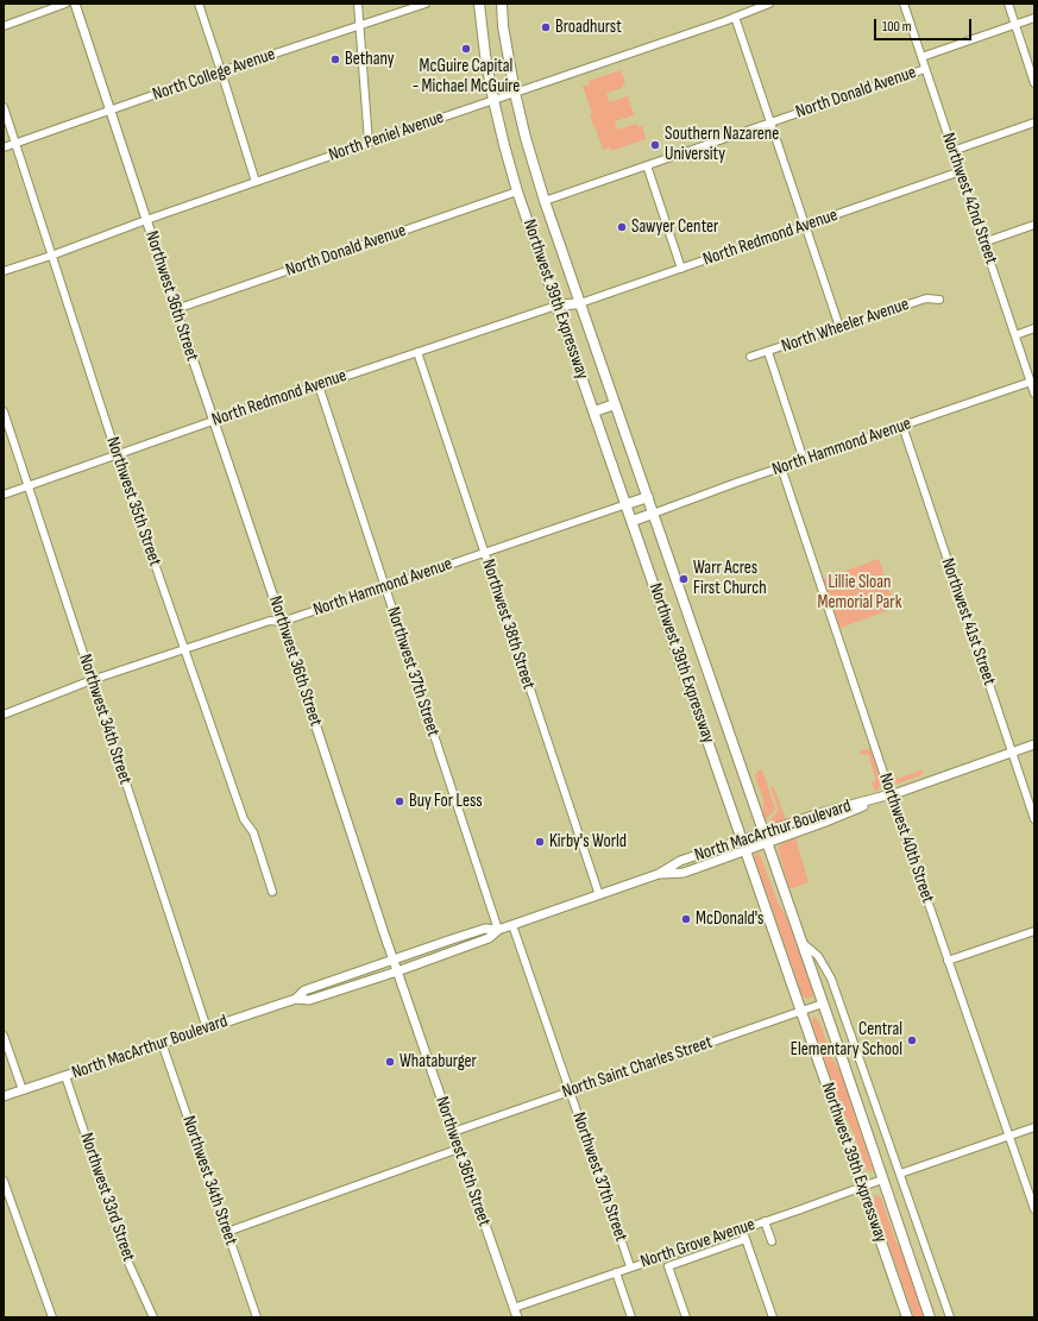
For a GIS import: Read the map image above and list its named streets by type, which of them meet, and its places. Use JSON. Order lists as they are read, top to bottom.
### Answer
{
  "streets": {
    "highway": ["Northwest 39th Expressway"],
    "main road": ["Northwest 36th Street", "North MacArthur Boulevard"],
    "street": [
      "North College Avenue",
      "North Donald Avenue",
      "North Peniel Avenue",
      "Northwest 42nd Street",
      "North Redmond Avenue",
      "North Wheeler Avenue",
      "North Hammond Avenue",
      "Northwest 35th Street",
      "Northwest 41st Street",
      "Northwest 38th Street",
      "Northwest 37th Street",
      "Northwest 34th Street",
      "Northwest 40th Street",
      "North Saint Charles Street",
      "Northwest 33rd Street",
      "North Grove Avenue"
    ]
  },
  "crossings": [
    ["North College Avenue", "Northwest 36th Street"],
    ["North College Avenue", "Northwest 35th Street"],
    ["North Donald Avenue", "Northwest 42nd Street"],
    ["North Donald Avenue", "Northwest 36th Street"],
    ["North Donald Avenue", "Northwest 39th Expressway"],
    ["North Peniel Avenue", "Northwest 36th Street"],
    ["North Peniel Avenue", "Northwest 39th Expressway"],
    ["North Peniel Avenue", "Northwest 35th Street"],
    ["Northwest 42nd Street", "North Redmond Avenue"],
    ["Northwest 42nd Street", "North Hammond Avenue"],
    ["North Redmond Avenue", "Northwest 36th Street"],
    ["North Redmond Avenue", "Northwest 39th Expressway"],
    ["North Redmond Avenue", "Northwest 35th Street"],
    ["North Redmond Avenue", "Northwest 38th Street"],
    ["North Redmond Avenue", "Northwest 37th Street"],
    ["North Redmond Avenue", "Northwest 34th Street"],
    ["Northwest 36th Street", "North Hammond Avenue"],
    ["Northwest 36th Street", "North MacArthur Boulevard"],
    ["Northwest 36th Street", "North Saint Charles Street"],
    ["Northwest 36th Street", "North Grove Avenue"],
    ["Northwest 39th Expressway", "North Hammond Avenue"],
    ["Northwest 39th Expressway", "North MacArthur Boulevard"],
    ["Northwest 39th Expressway", "North Saint Charles Street"],
    ["Northwest 39th Expressway", "North Grove Avenue"],
    ["North Hammond Avenue", "Northwest 35th Street"],
    ["North Hammond Avenue", "Northwest 41st Street"],
    ["North Hammond Avenue", "Northwest 38th Street"],
    ["North Hammond Avenue", "Northwest 37th Street"],
    ["North Hammond Avenue", "Northwest 34th Street"],
    ["North Hammond Avenue", "Northwest 40th Street"],
    ["Northwest 41st Street", "North MacArthur Boulevard"],
    ["Northwest 38th Street", "North MacArthur Boulevard"],
    ["Northwest 37th Street", "North MacArthur Boulevard"],
    ["Northwest 37th Street", "North Saint Charles Street"],
    ["Northwest 37th Street", "North Grove Avenue"],
    ["Northwest 34th Street", "North MacArthur Boulevard"],
    ["North MacArthur Boulevard", "Northwest 40th Street"],
    ["North MacArthur Boulevard", "Northwest 33rd Street"]
  ],
  "parks": ["Lillie Sloan Memorial Park"],
  "places": [
    "Broadhurst",
    "McGuire Capital - Michael McGuire",
    "Bethany",
    "Southern Nazarene University",
    "Sawyer Center",
    "Warr Acres First Church",
    "Buy For Less",
    "Kirby's World",
    "McDonald's",
    "Central Elementary School",
    "Whataburger"
  ],
  "scale_bar": "100 m"
}
